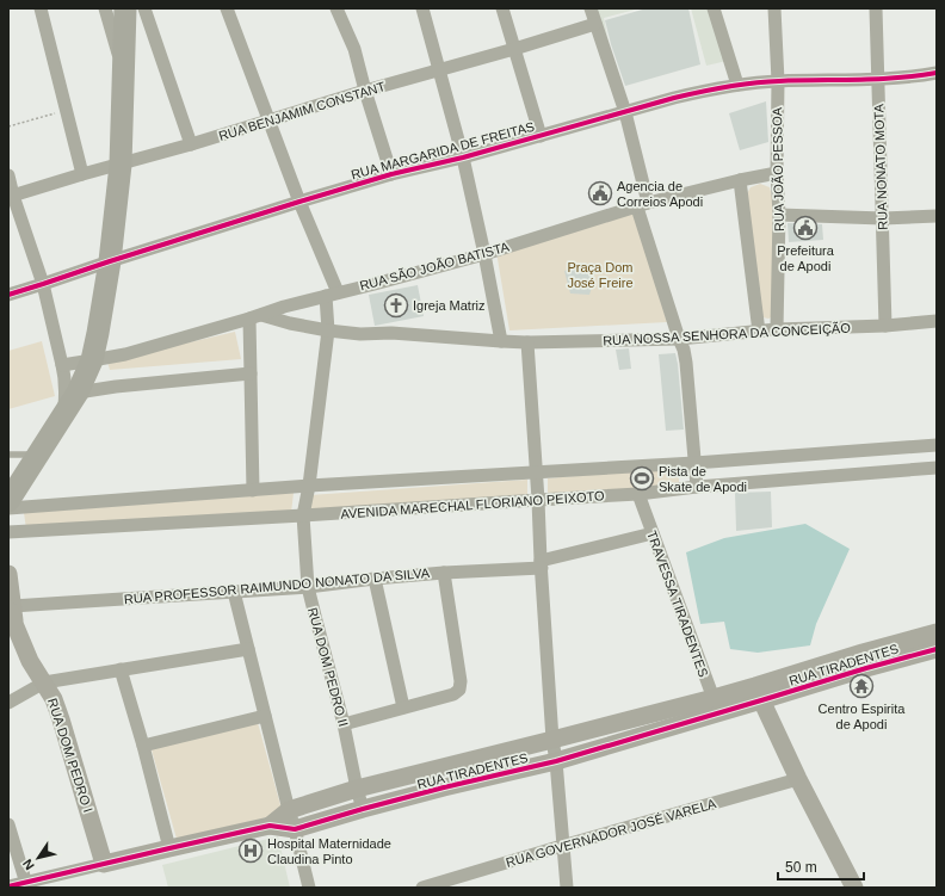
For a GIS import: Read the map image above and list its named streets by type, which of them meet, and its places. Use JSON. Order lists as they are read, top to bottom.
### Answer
{
  "streets": {
    "street": [
      "RUA BENJAMIM CONSTANT",
      "RUA MARGARIDA DE FREITAS",
      "RUA NONATO MOTA",
      "RUA JOÃO PESSOA",
      "RUA SÃO JOÃO BATISTA",
      "RUA NOSSA SENHORA DA CONCEIÇÃO",
      "AVENIDA MARECHAL FLORIANO PEIXOTO",
      "RUA PROFESSOR RAIMUNDO NONATO DA SILVA",
      "TRAVESSA TIRADENTES",
      "RUA TIRADENTES",
      "RUA DOM PEDRO II",
      "RUA DOM PEDRO I",
      "RUA GOVERNADOR JOSÉ VARELA"
    ]
  },
  "crossings": [
    ["RUA BENJAMIM CONSTANT", "RUA DOM PEDRO II"],
    ["RUA MARGARIDA DE FREITAS", "RUA NONATO MOTA"],
    ["RUA MARGARIDA DE FREITAS", "RUA JOÃO PESSOA"],
    ["RUA MARGARIDA DE FREITAS", "RUA DOM PEDRO II"],
    ["RUA NONATO MOTA", "RUA NOSSA SENHORA DA CONCEIÇÃO"],
    ["RUA JOÃO PESSOA", "RUA SÃO JOÃO BATISTA"],
    ["RUA JOÃO PESSOA", "RUA NOSSA SENHORA DA CONCEIÇÃO"],
    ["RUA SÃO JOÃO BATISTA", "RUA NOSSA SENHORA DA CONCEIÇÃO"],
    ["RUA SÃO JOÃO BATISTA", "RUA DOM PEDRO II"],
    ["RUA NOSSA SENHORA DA CONCEIÇÃO", "RUA DOM PEDRO II"],
    ["AVENIDA MARECHAL FLORIANO PEIXOTO", "TRAVESSA TIRADENTES"],
    ["AVENIDA MARECHAL FLORIANO PEIXOTO", "RUA DOM PEDRO II"],
    ["RUA PROFESSOR RAIMUNDO NONATO DA SILVA", "TRAVESSA TIRADENTES"],
    ["RUA PROFESSOR RAIMUNDO NONATO DA SILVA", "RUA DOM PEDRO II"],
    ["RUA PROFESSOR RAIMUNDO NONATO DA SILVA", "RUA DOM PEDRO I"],
    ["TRAVESSA TIRADENTES", "RUA TIRADENTES"],
    ["RUA TIRADENTES", "RUA DOM PEDRO II"],
    ["RUA TIRADENTES", "RUA DOM PEDRO I"]
  ],
  "parks": ["Praça Dom José Freire"],
  "places": {
    "public building": ["Agencia de Correios Apodi", "Prefeitura de Apodi"],
    "church": ["Igreja Matriz"],
    "sports": ["Pista de Skate de Apodi"],
    "temple": ["Centro Espirita de Apodi"],
    "hospital": ["Hospital Maternidade Claudina Pinto"]
  },
  "scale_bar": "50 m",
  "north": "bottom left"
}
